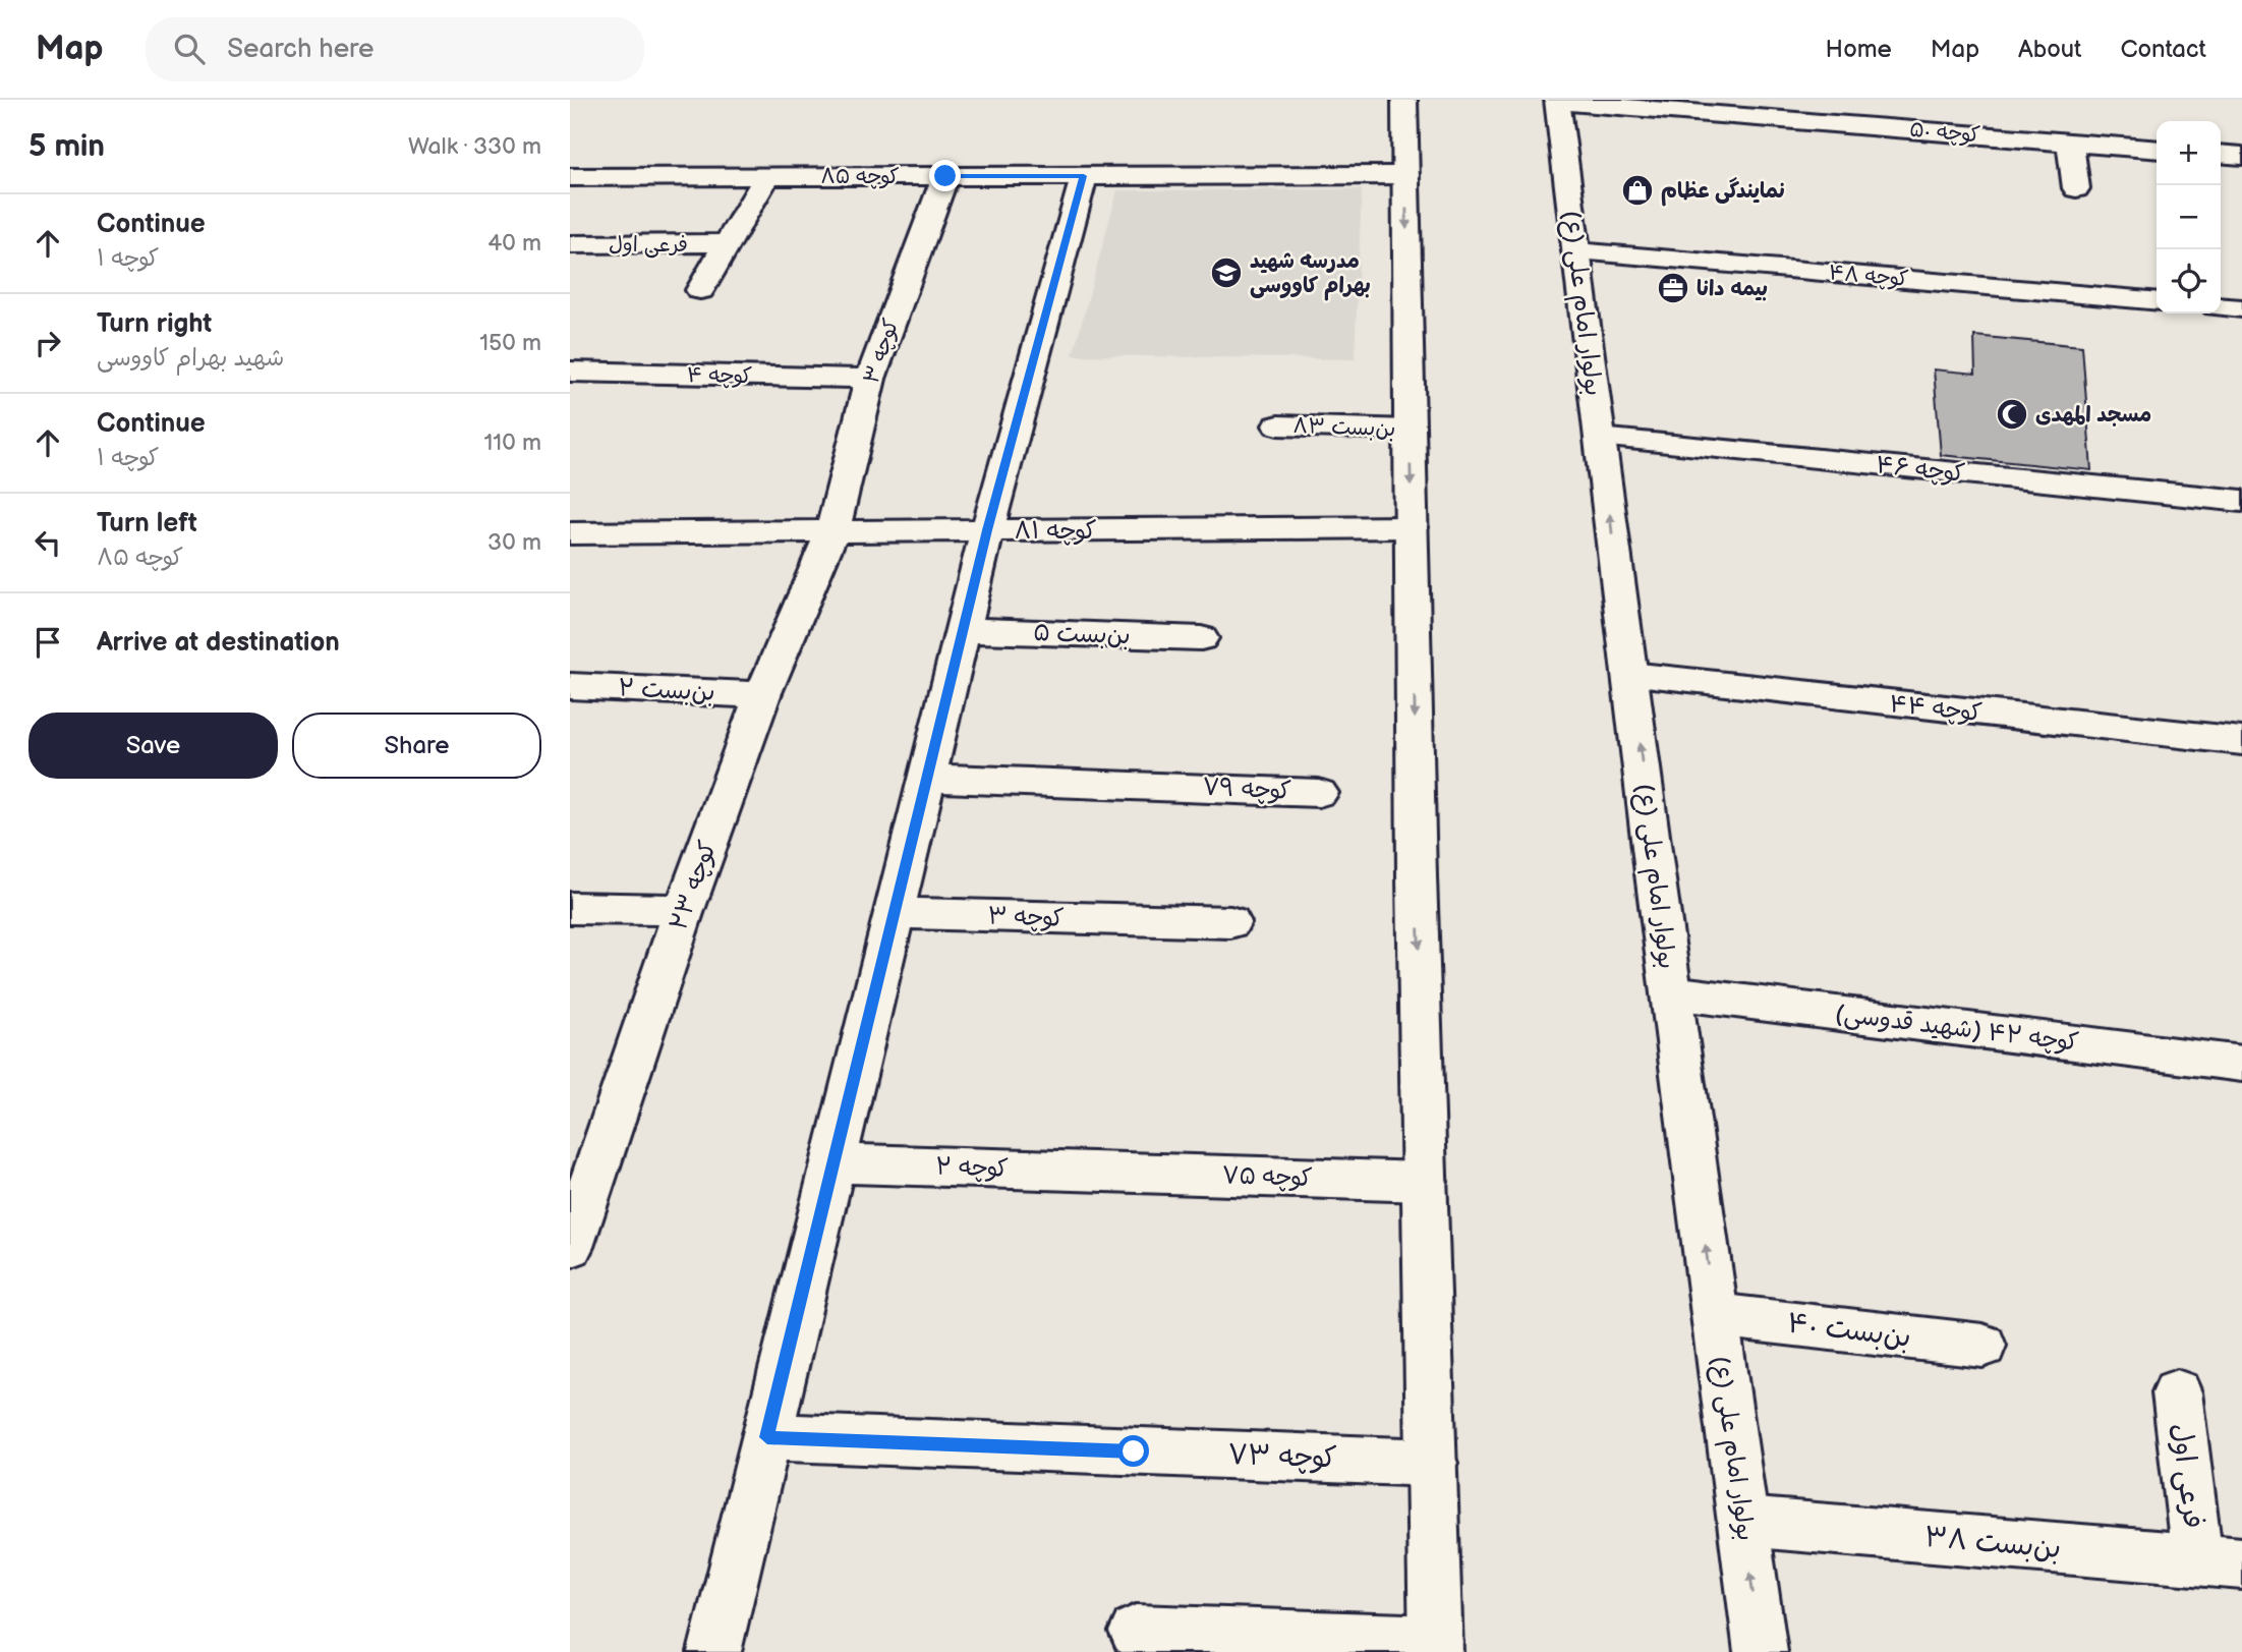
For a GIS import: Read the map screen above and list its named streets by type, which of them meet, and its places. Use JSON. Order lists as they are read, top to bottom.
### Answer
{
  "streets": {
    "street": [
      "کوچه ۵۰",
      "کوچه ۸۵",
      "فرعی اول",
      "کوچه ۴۸",
      "بولوار امام علی (ع)",
      "کوچه ۳",
      "کوچه ۴",
      "بن‌بست ۸۳",
      "کوچه ۴۶",
      "کوچه ۸۱",
      "بن‌بست ۵",
      "بن‌بست ۲",
      "کوچه ۴۴",
      "کوچه ۷۹",
      "کوچه ۲۳",
      "کوچه ۴۲ (شهید قدوسی)",
      "کوچه ۲",
      "کوچه ۷۵",
      "بن‌بست ۴۰",
      "کوچه ۷۳",
      "بن‌بست ۳۸"
    ]
  },
  "crossings": [
    ["کوچه ۵۰", "بولوار امام علی (ع)"],
    ["کوچه ۸۵", "کوچه ۳"],
    ["فرعی اول", "بن‌بست ۳۸"],
    ["کوچه ۴۸", "بولوار امام علی (ع)"],
    ["بولوار امام علی (ع)", "کوچه ۴۶"],
    ["بولوار امام علی (ع)", "کوچه ۴۴"],
    ["بولوار امام علی (ع)", "کوچه ۴۲ (شهید قدوسی)"],
    ["بولوار امام علی (ع)", "بن‌بست ۴۰"],
    ["بولوار امام علی (ع)", "بن‌بست ۳۸"],
    ["کوچه ۳", "کوچه ۴"],
    ["کوچه ۳", "کوچه ۸۱"],
    ["کوچه ۳", "کوچه ۲۳"],
    ["کوچه ۸۱", "کوچه ۲۳"],
    ["بن‌بست ۲", "کوچه ۲۳"],
    ["کوچه ۲", "کوچه ۷۵"]
  ],
  "places": {
    "shop": ["نمایندگی عظام"],
    "school or university": ["مدرسه شهید بهرام کاووسی"],
    "office": ["بیمه دانا"],
    "mosque": ["مسجد المهدی"]
  },
  "page": {
    "header": "Map",
    "search": "Search here",
    "nav": [
      "Home",
      "Map",
      "About",
      "Contact"
    ],
    "heading": ["5 min", "Walk · 330 m"],
    "map_buttons": ["+", "−"],
    "list": [
      ["Continue", "کوچه ۱", "40 m"],
      ["Turn right", "شهید بهرام کاووسی", "150 m"],
      ["Continue", "کوچه ۱", "110 m"],
      ["Turn left", "کوچه ۸۵", "30 m"],
      "Arrive at destination"
    ],
    "buttons": ["Save", "Share"]
  }
}
